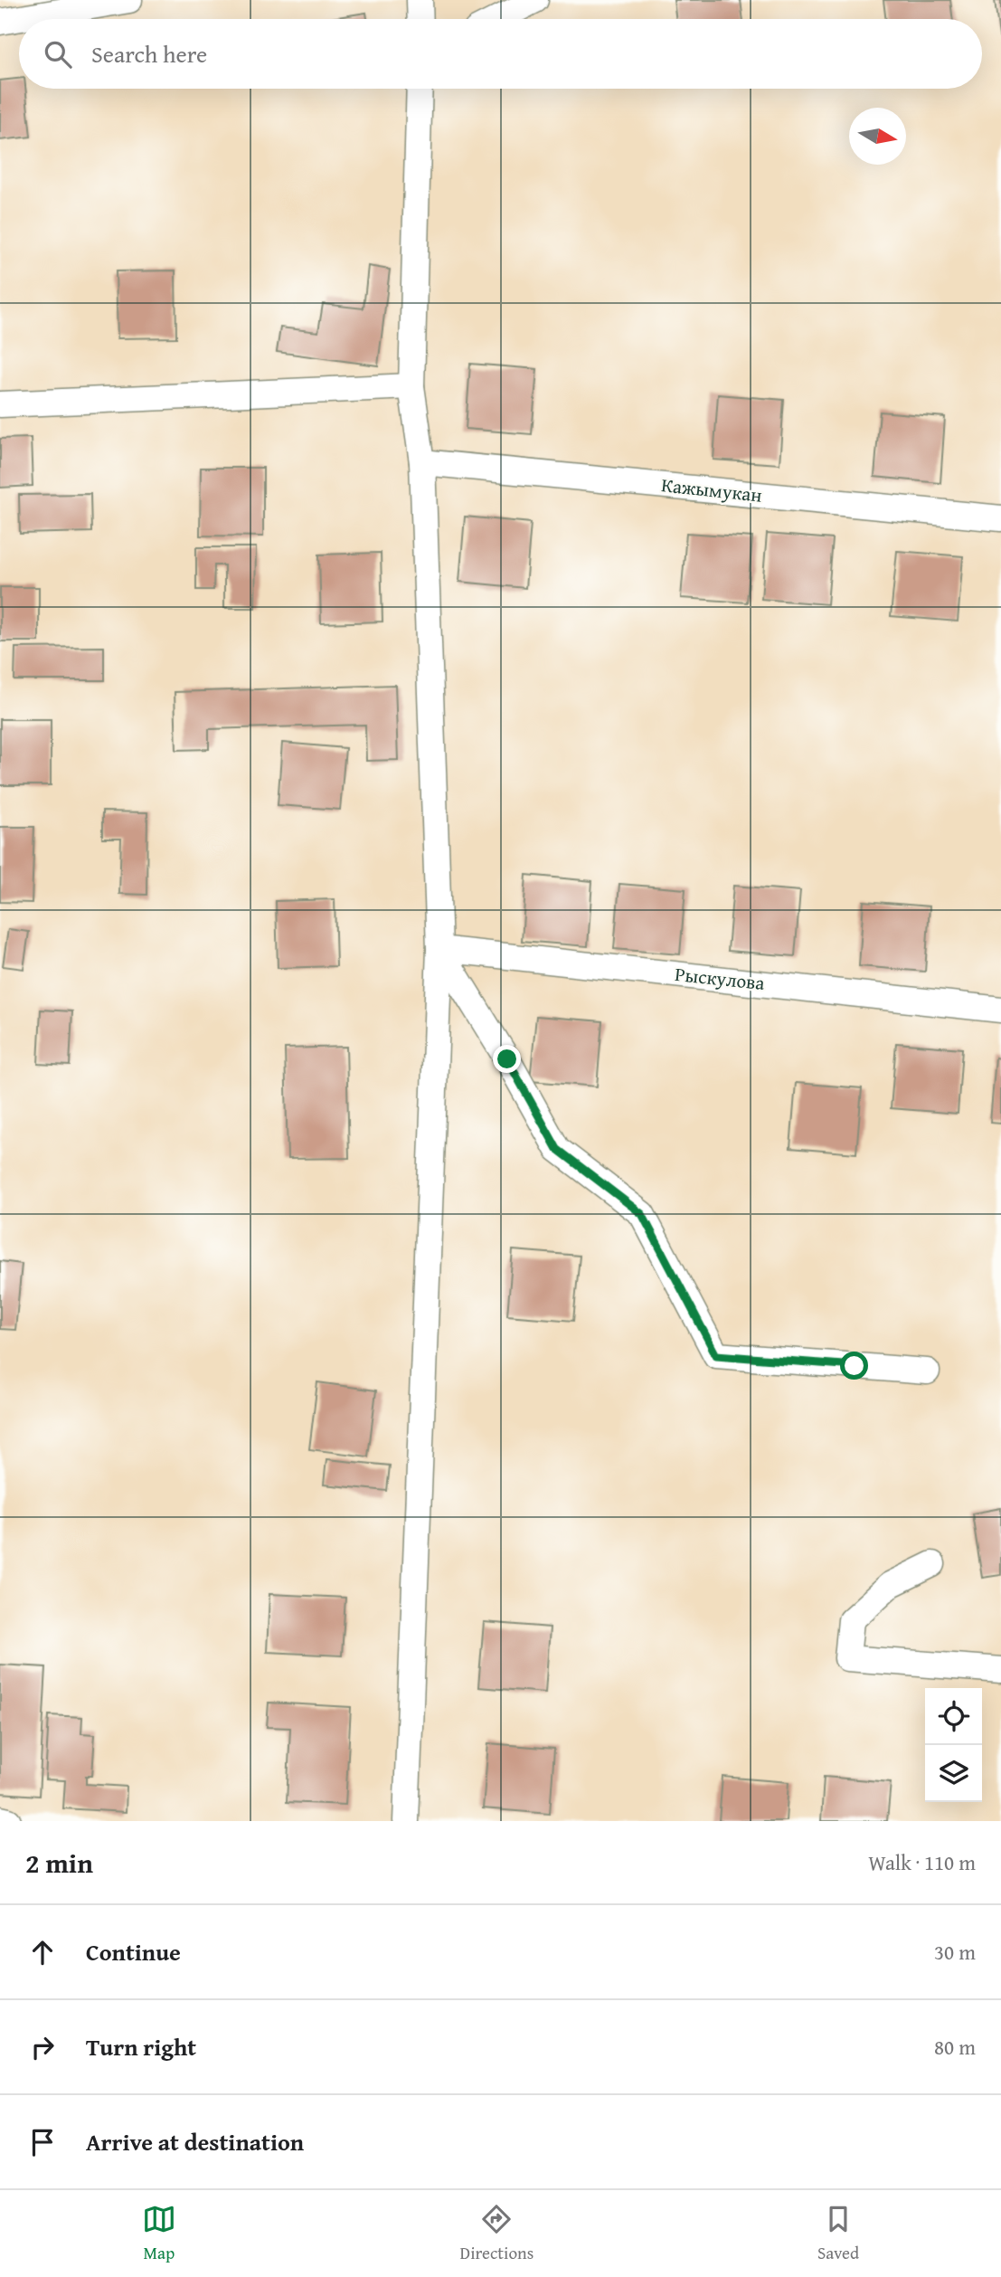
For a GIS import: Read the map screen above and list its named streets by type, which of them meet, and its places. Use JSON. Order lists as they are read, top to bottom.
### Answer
{
  "streets": {
    "street": ["Кажымукан", "Рыскулова"]
  },
  "north": "right",
  "page": {
    "search": "Search here",
    "heading": ["2 min", "Walk · 110 m"],
    "list": [
      ["Continue", "30 m"],
      ["Turn right", "80 m"],
      "Arrive at destination"
    ],
    "nav": ["Map", "Directions", "Saved"]
  }
}
